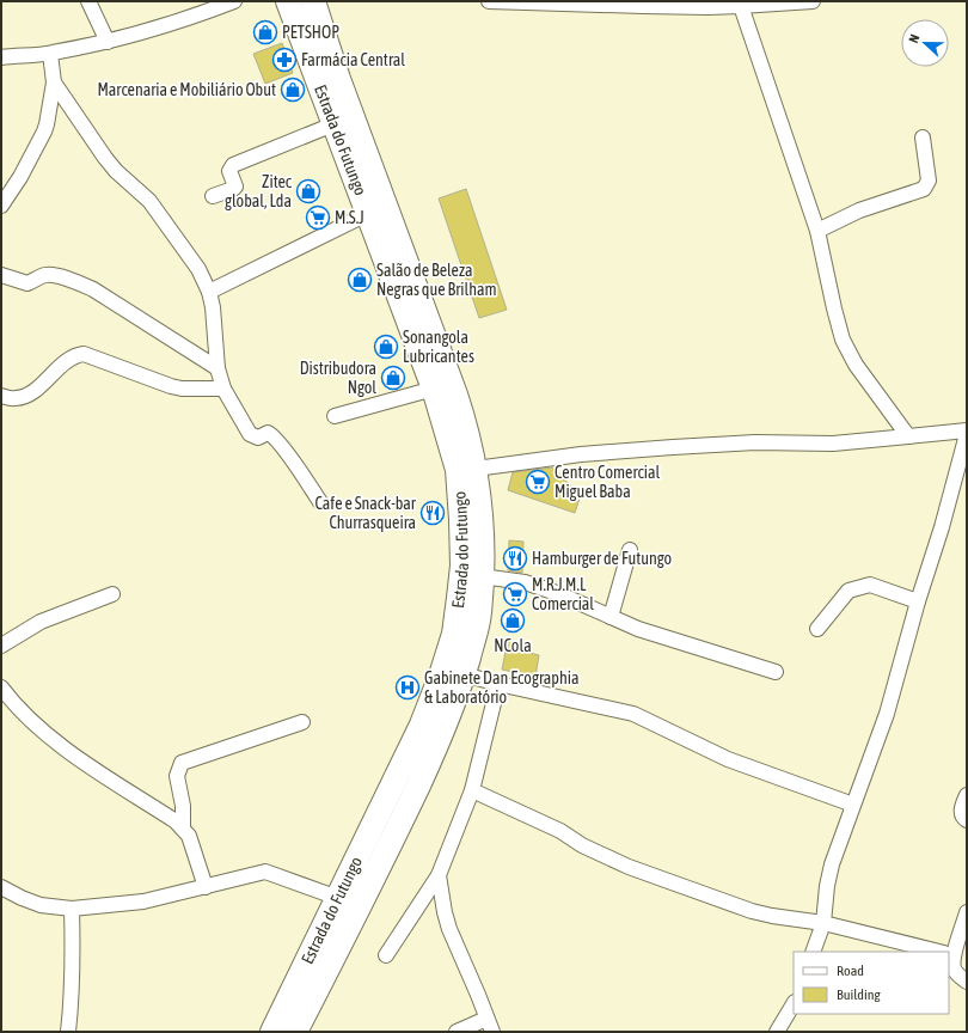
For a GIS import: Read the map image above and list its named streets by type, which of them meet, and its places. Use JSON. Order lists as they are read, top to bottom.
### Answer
{
  "streets": {
    "highway": ["Estrada do Futungo"]
  },
  "places": {
    "shop": [
      "PETSHOP",
      "Marcenaria e Mobiliário Obut",
      "Zitec global, Lda",
      "Salão de Beleza Negras que Brilham",
      "Sonangola Lubricantes",
      "Distribudora Ngol",
      "NCola"
    ],
    "pharmacy": ["Farmácia Central"],
    "supermarket": ["M.S.J", "Centro Comercial Miguel Baba", "M.R.J.M.L Comercial"],
    "restaurant": ["Cafe e Snack-bar Churrasqueira", "Hamburger de Futungo"],
    "hospital": ["Gabinete Dan Ecographia & Laboratório"]
  },
  "legend": ["Road", "Building"],
  "north": "left"
}
